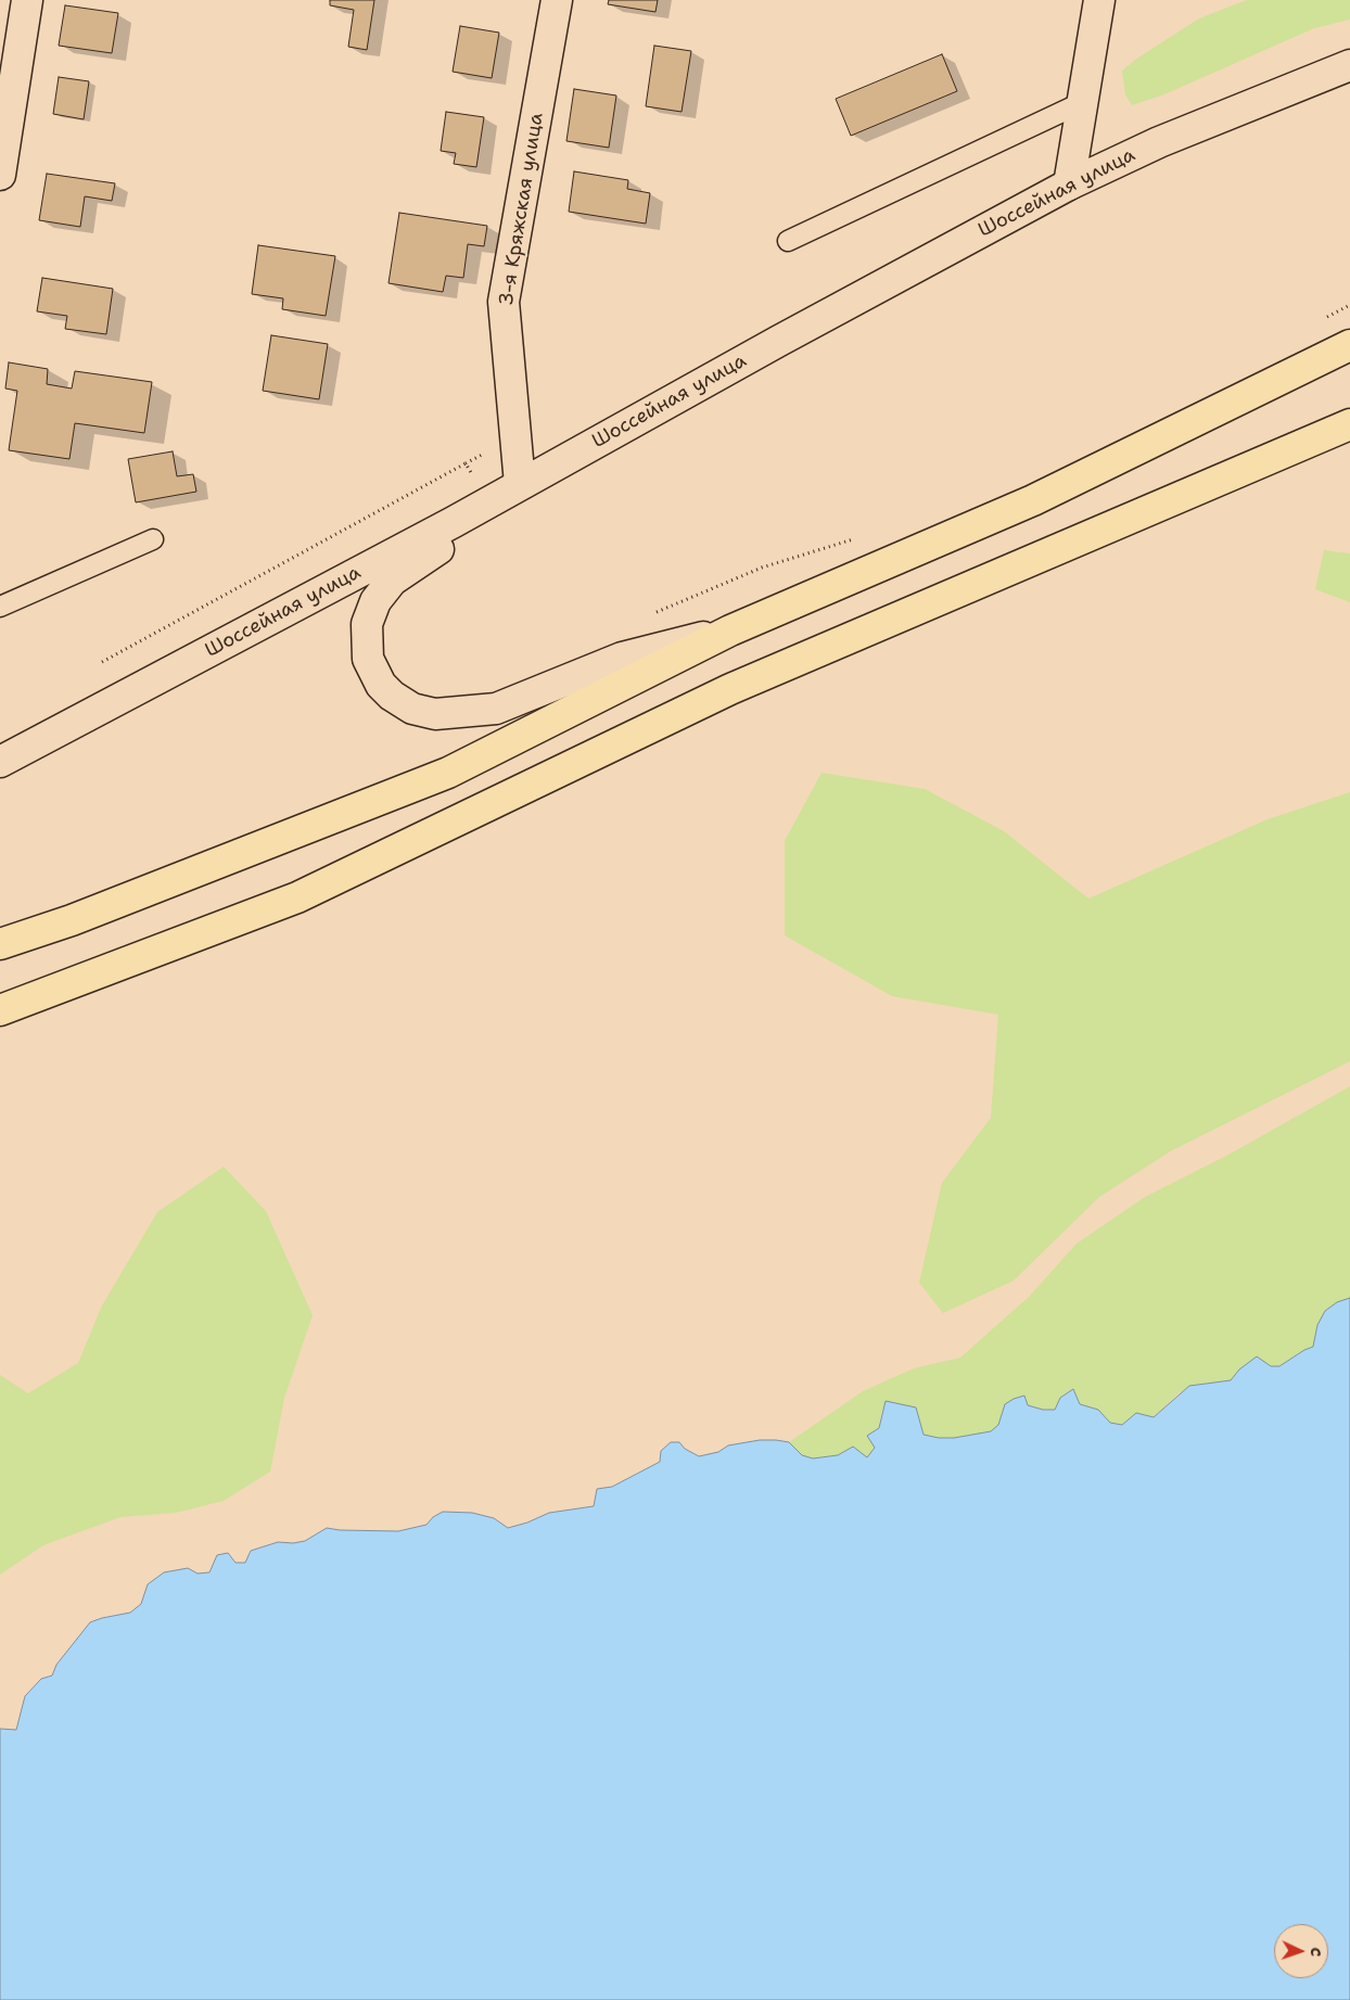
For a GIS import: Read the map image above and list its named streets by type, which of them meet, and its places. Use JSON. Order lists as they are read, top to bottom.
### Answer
{
  "streets": {
    "main road": ["Шоссейная улица", "3-я Кряжская улица"]
  },
  "crossings": [
    ["Шоссейная улица", "3-я Кряжская улица"]
  ],
  "north": "right"
}
